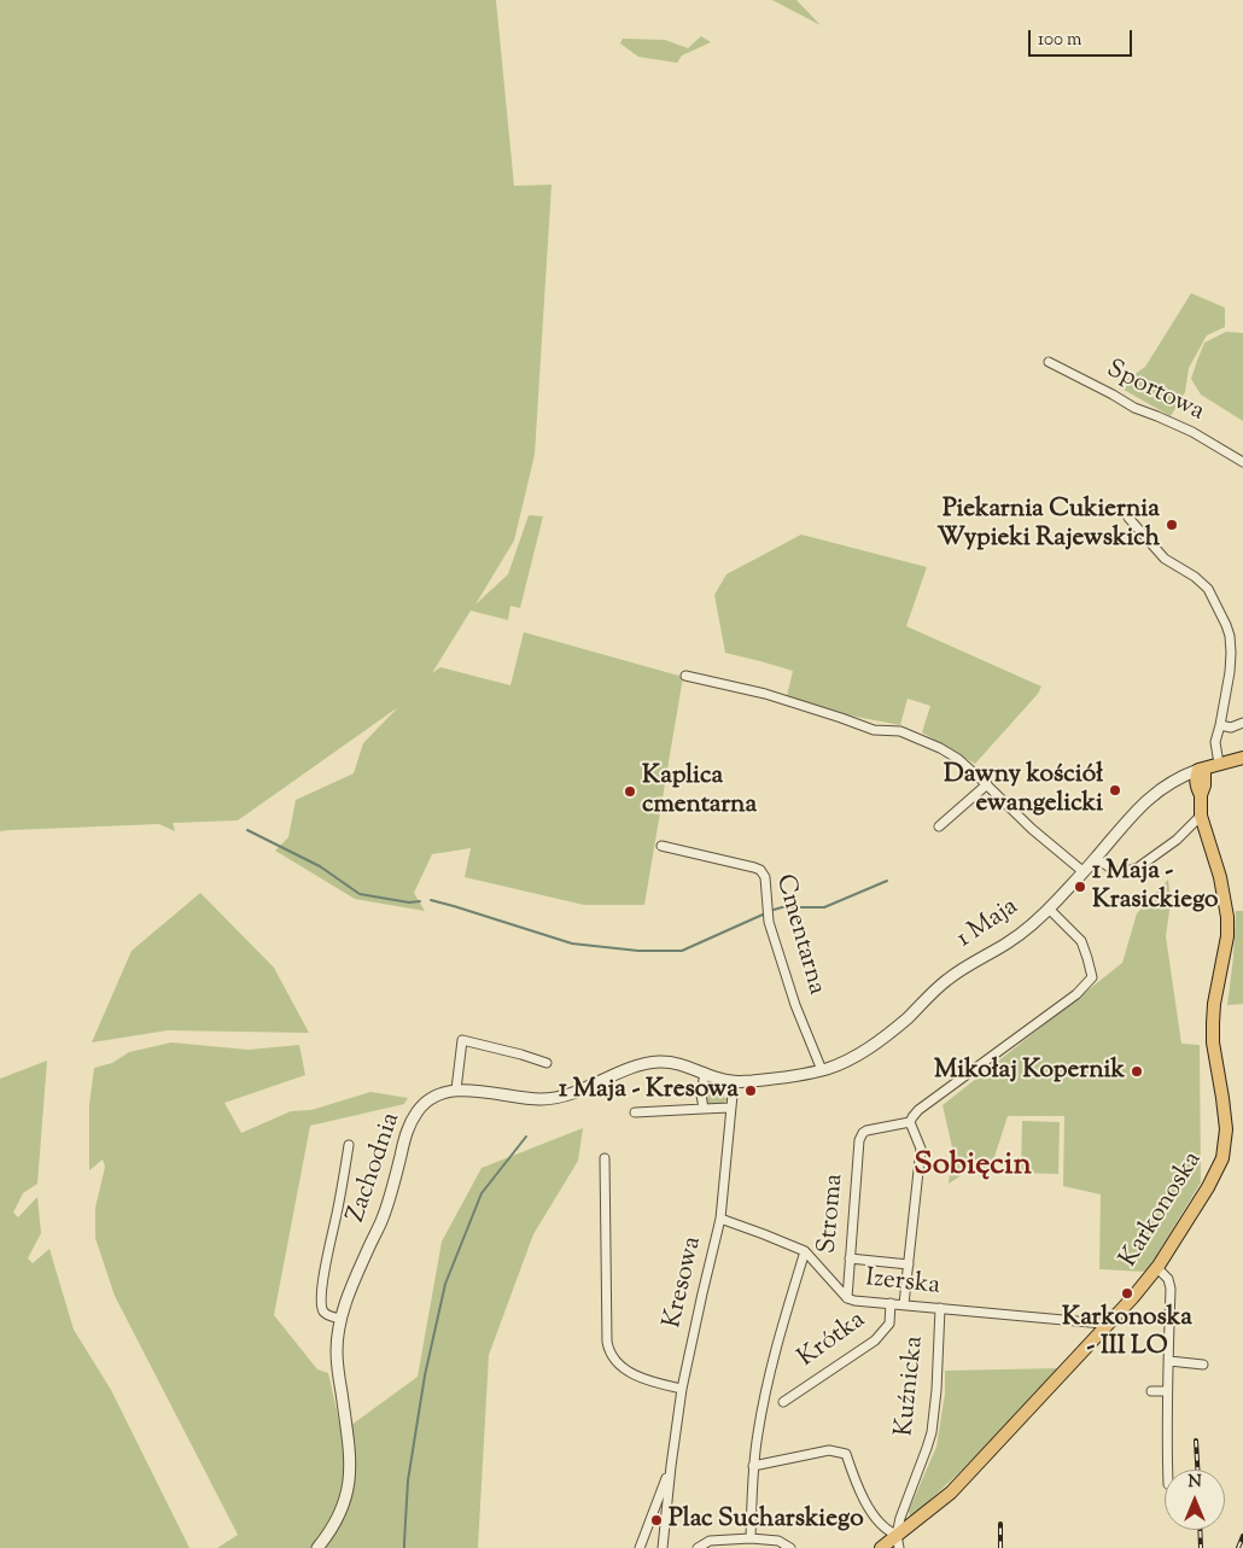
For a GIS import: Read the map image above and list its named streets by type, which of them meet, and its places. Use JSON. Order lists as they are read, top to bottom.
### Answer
{
  "streets": {
    "main road": ["1 Maja", "Karkonoska"],
    "street": [
      "Sportowa",
      "Cmentarna",
      "Zachodnia",
      "Stroma",
      "Kresowa",
      "Izerska",
      "Krótka",
      "Kuźnicka"
    ]
  },
  "crossings": [
    ["1 Maja", "Cmentarna"],
    ["1 Maja", "Zachodnia"],
    ["1 Maja", "Karkonoska"],
    ["1 Maja", "Kresowa"],
    ["Zachodnia", "Kresowa"],
    ["Karkonoska", "Izerska"],
    ["Karkonoska", "Kuźnicka"],
    ["Stroma", "Izerska"],
    ["Kresowa", "Izerska"],
    ["Izerska", "Krótka"],
    ["Izerska", "Kuźnicka"]
  ],
  "districts": ["Sobięcin"],
  "places": [
    "Piekarnia Cukiernia Wypieki Rajewskich",
    "Dawny kościół ewangelicki",
    "Kaplica cmentarna",
    "1 Maja - Krasickiego",
    "Mikołaj Kopernik",
    "1 Maja - Kresowa",
    "Karkonoska - III LO",
    "Plac Sucharskiego"
  ],
  "scale_bar": "100 m",
  "north": "top"
}
